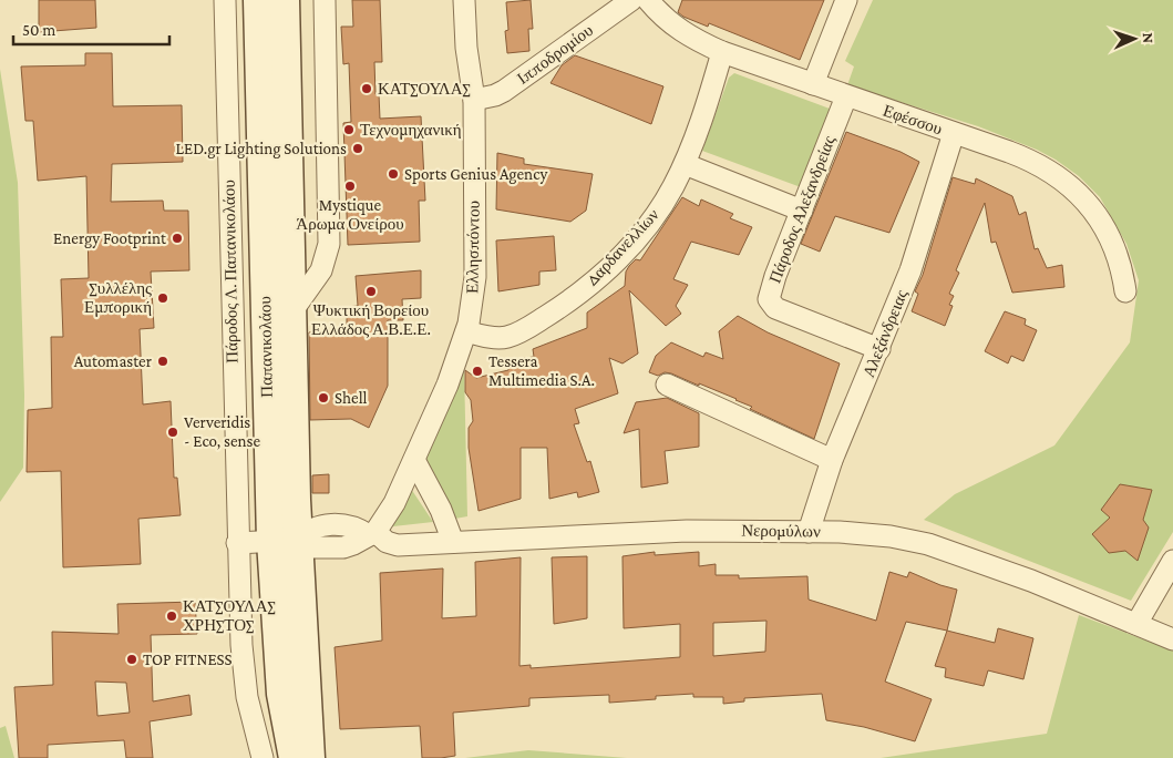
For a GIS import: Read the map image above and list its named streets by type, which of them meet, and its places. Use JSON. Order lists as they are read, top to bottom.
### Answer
{
  "streets": {
    "main road": ["Παπανικολάου"],
    "street": [
      "Ιπποδρομίου",
      "Εφέσσου",
      "Πάροδος Αλεξανδρείας",
      "Ελλησπόντου",
      "Δαρδανελλίων",
      "Πάροδος Λ. Παπανικολάου",
      "Αλεξάνδρειας",
      "Νερομύλων"
    ]
  },
  "crossings": [
    ["Ιπποδρομίου", "Ελλησπόντου"],
    ["Εφέσσου", "Πάροδος Αλεξανδρείας"],
    ["Εφέσσου", "Δαρδανελλίων"],
    ["Εφέσσου", "Αλεξάνδρειας"],
    ["Πάροδος Αλεξανδρείας", "Αλεξάνδρειας"],
    ["Ελλησπόντου", "Δαρδανελλίων"],
    ["Ελλησπόντου", "Νερομύλων"],
    ["Πάροδος Λ. Παπανικολάου", "Νερομύλων"],
    ["Αλεξάνδρειας", "Νερομύλων"],
    ["Παπανικολάου", "Νερομύλων"]
  ],
  "places": [
    "ΚΑΤΣΟΥΛΑΣ",
    "Τεχνομηχανική",
    "LED.gr Lighting Solutions",
    "Sports Genius Agency",
    "Mystique Άρωμα Ονείρου",
    "Energy Footprint",
    "Ψυκτική Βορείου Ελλάδος Α.Β.Ε.Ε.",
    "Συλλέλης Εμπορική",
    "Automaster",
    "Tessera Multimedia S.A.",
    "Shell",
    "Ververidis - Eco, sense",
    "ΚΑΤΣΟΥΛΑΣ ΧΡΗΣΤΟΣ",
    "TOP FITNESS"
  ],
  "scale_bar": "50 m",
  "north": "right"
}
